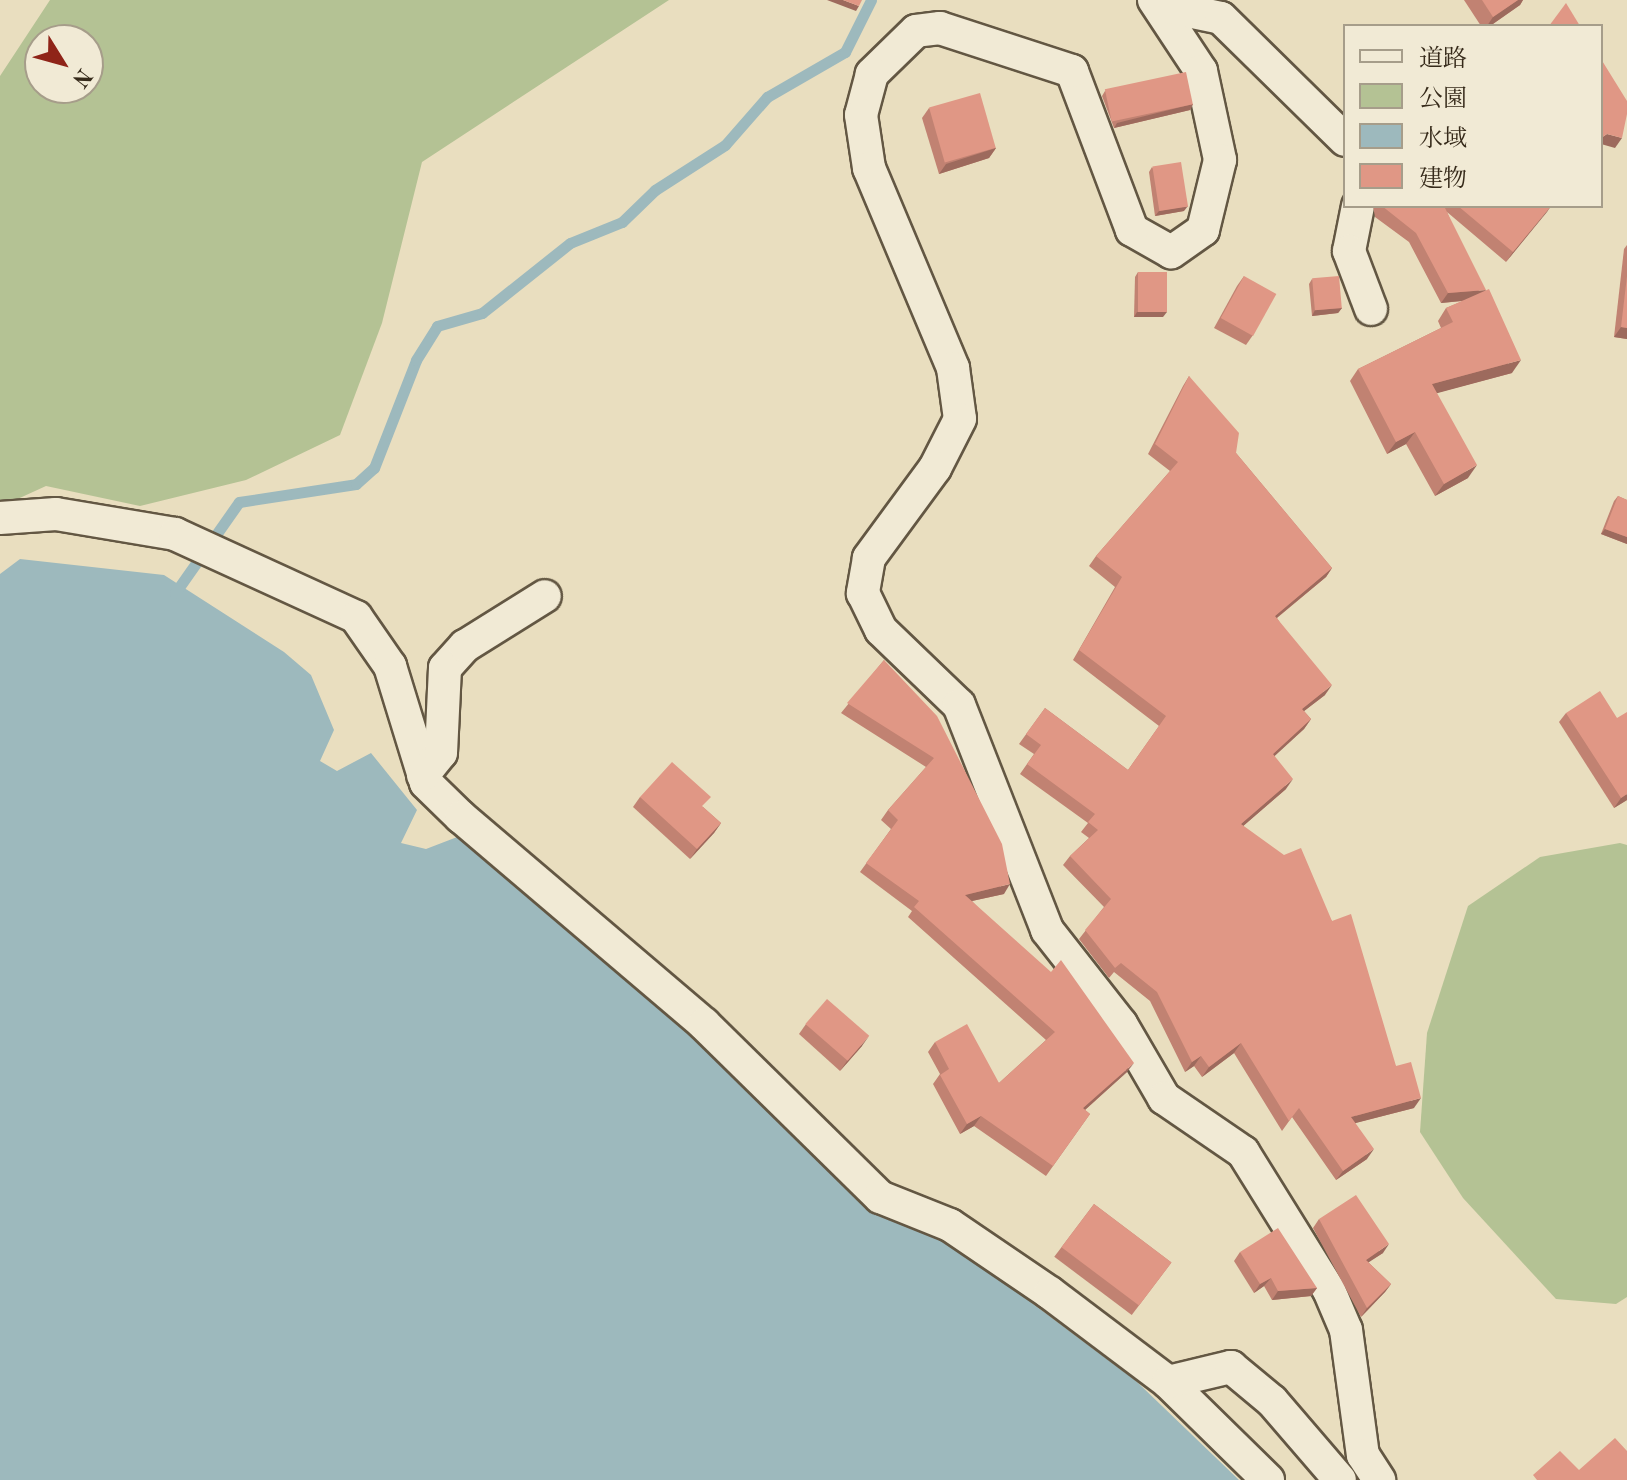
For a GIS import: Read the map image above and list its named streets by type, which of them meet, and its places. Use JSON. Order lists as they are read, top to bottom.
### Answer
{
  "legend": [
    "道路",
    "公園",
    "水域",
    "建物"
  ],
  "north": "bottom right"
}
